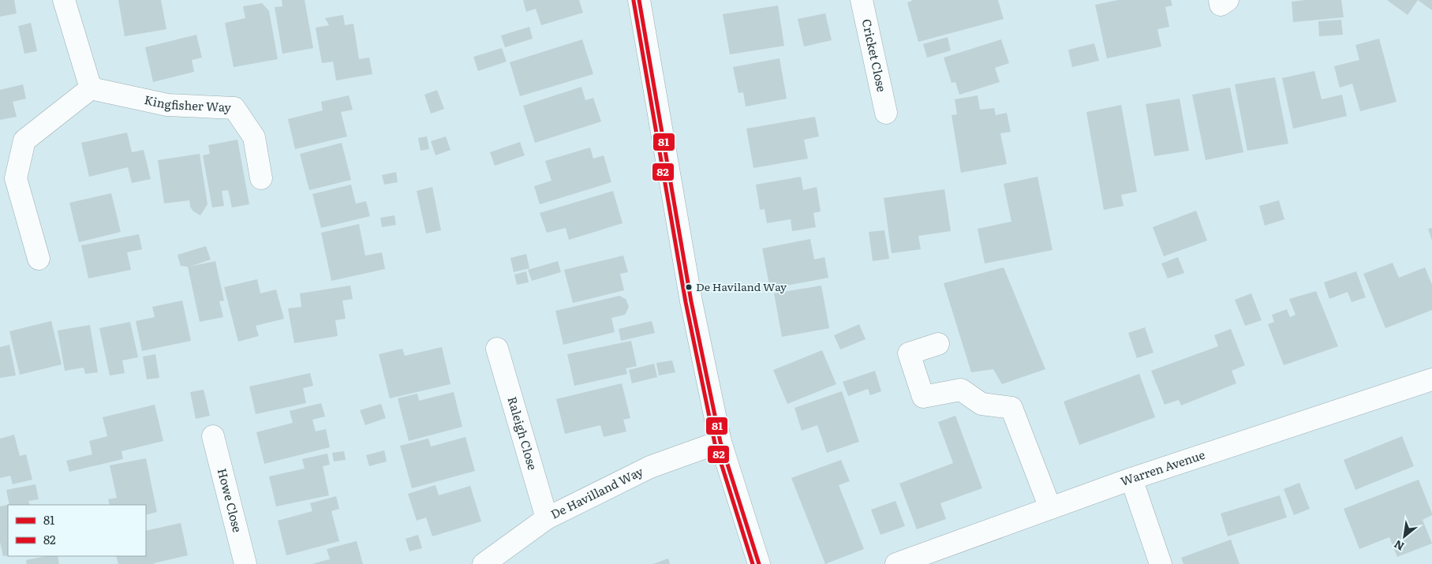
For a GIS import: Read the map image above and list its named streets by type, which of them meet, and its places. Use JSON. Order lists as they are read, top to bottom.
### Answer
{
  "streets": {
    "street": [
      "Cricket Close",
      "Kingfisher Way",
      "Raleigh Close",
      "Warren Avenue",
      "De Havilland Way",
      "Howe Close"
    ]
  },
  "crossings": [
    ["Raleigh Close", "De Havilland Way"]
  ],
  "places": ["De Haviland Way"],
  "lines": ["transit line 81", "transit line 82"],
  "legend": ["81", "82"],
  "north": "bottom left"
}
